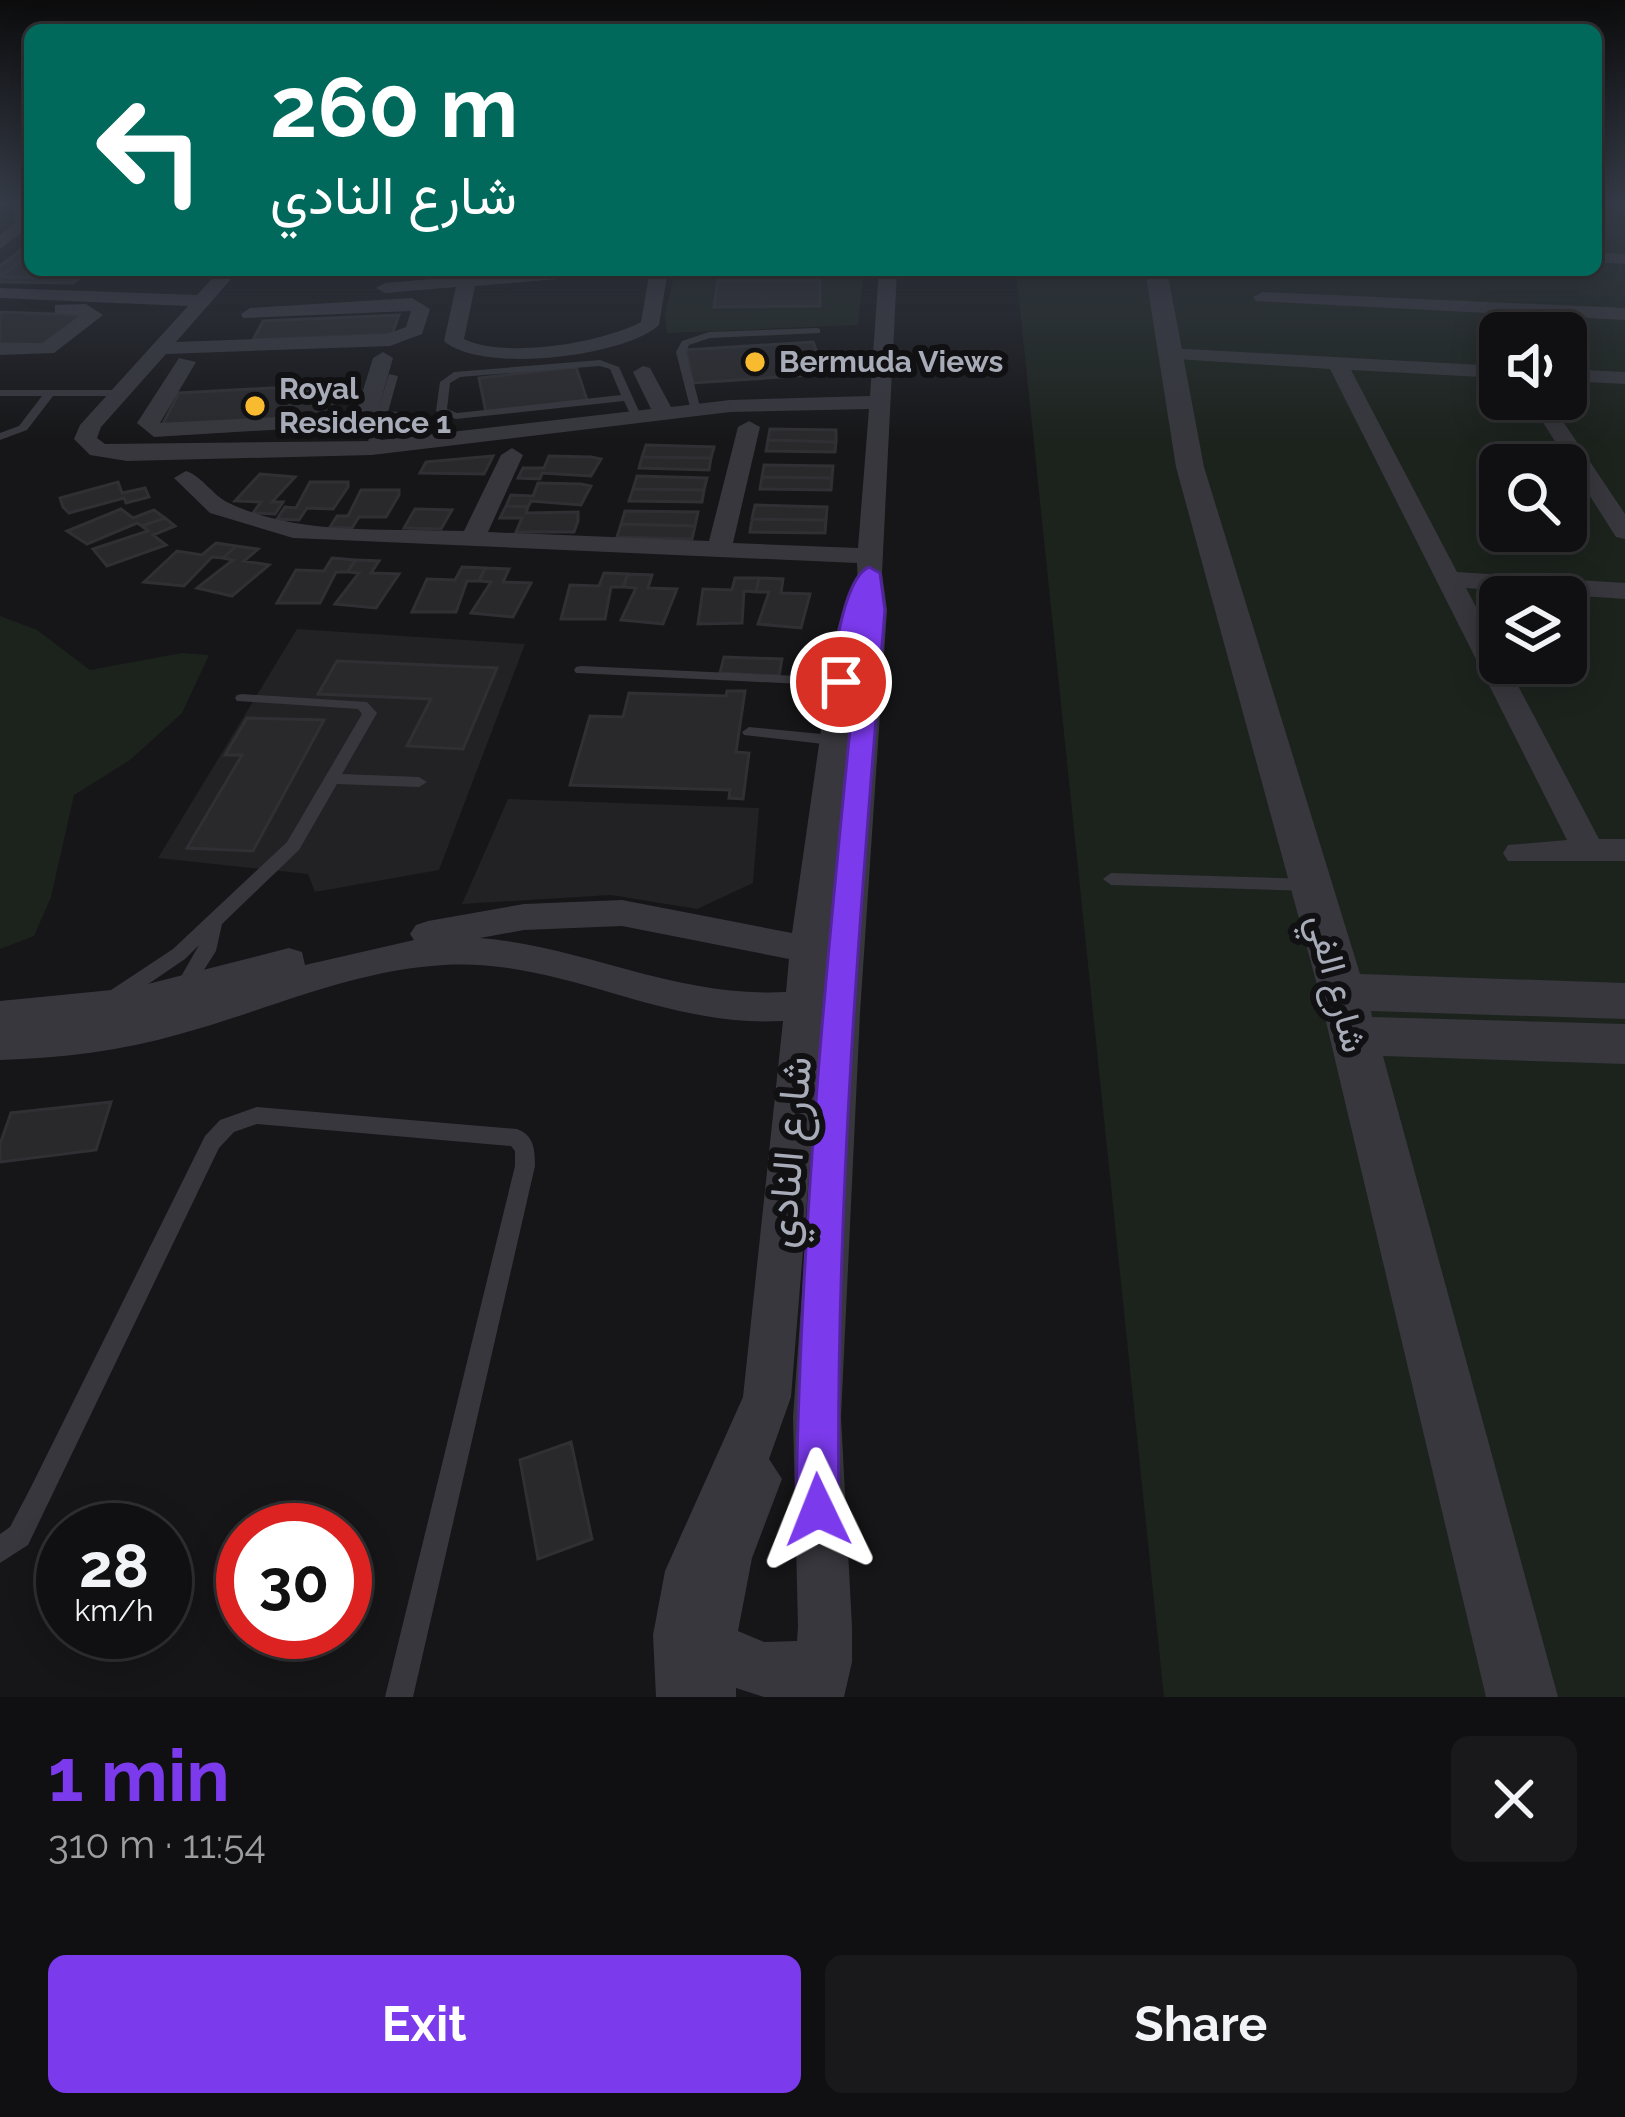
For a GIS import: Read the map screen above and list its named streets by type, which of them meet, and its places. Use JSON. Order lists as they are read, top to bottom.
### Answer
{
  "streets": {
    "street": ["شارع الفي", "شارع النادي"]
  },
  "places": ["Bermuda Views", "Royal Residence 1"],
  "page": {
    "turn": ["260 m", "شارع النادي"],
    "speed": "28 km/h",
    "limit": "30",
    "heading": ["1 min", "310 m · 11:54"],
    "buttons": ["Exit", "Share"]
  }
}
